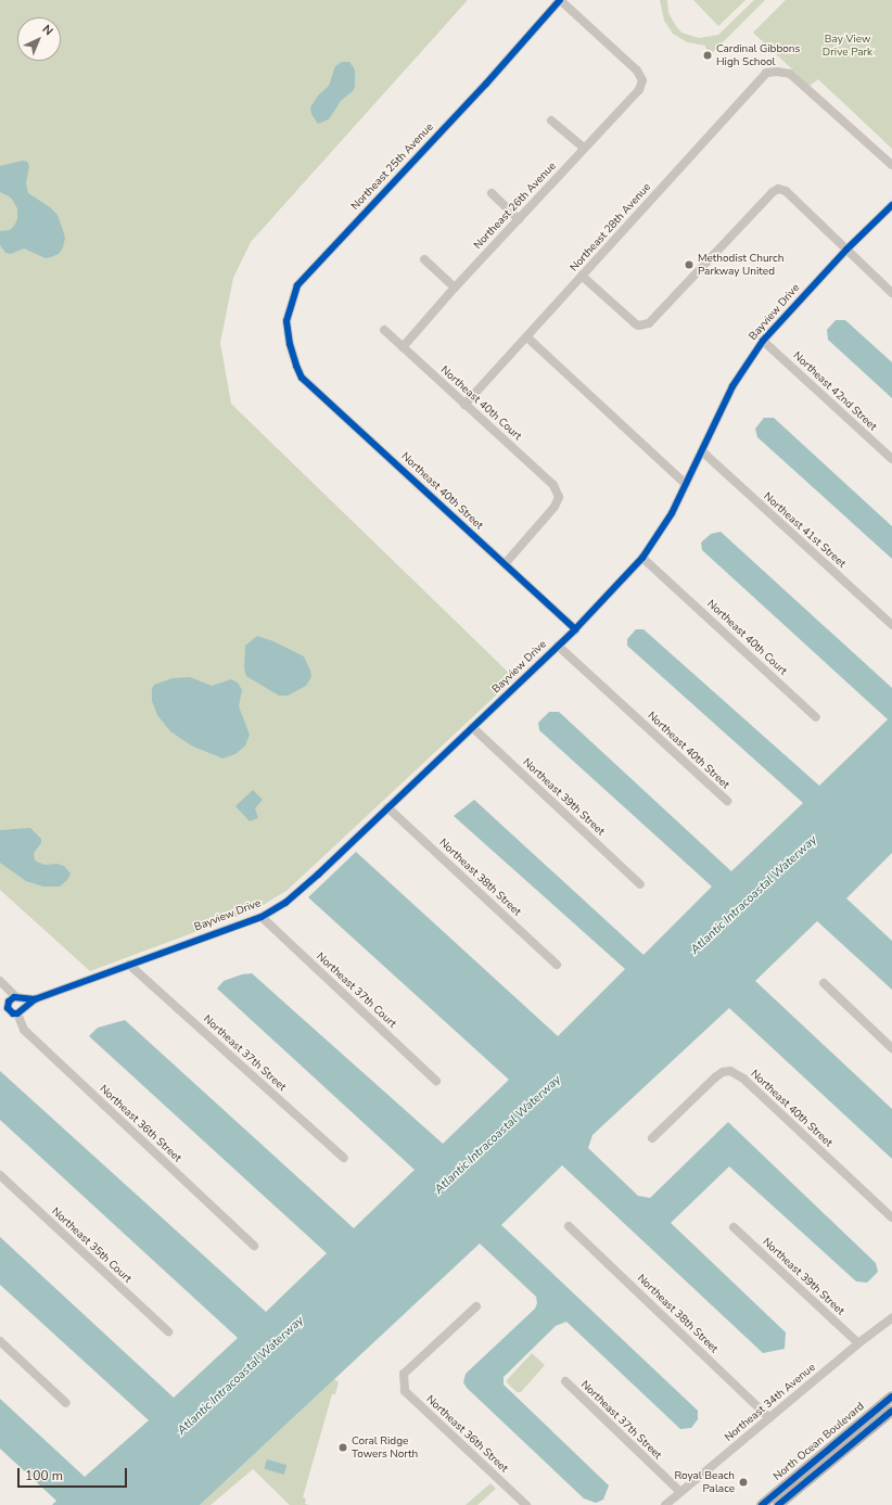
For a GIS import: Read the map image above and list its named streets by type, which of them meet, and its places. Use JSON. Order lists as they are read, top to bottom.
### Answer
{
  "streets": {
    "main road": ["North Ocean Boulevard"],
    "street": [
      "Northeast 25th Avenue",
      "Northeast 26th Avenue",
      "Northeast 28th Avenue",
      "Bayview Drive",
      "Northeast 42nd Street",
      "Northeast 40th Court",
      "Northeast 40th Street",
      "Northeast 41st Street",
      "Northeast 39th Street",
      "Northeast 38th Street",
      "Northeast 37th Court",
      "Northeast 37th Street",
      "Northeast 36th Street",
      "Northeast 35th Court",
      "Northeast 34th Avenue"
    ]
  },
  "crossings": [
    ["Northeast 25th Avenue", "Northeast 26th Avenue"],
    ["Northeast 25th Avenue", "Northeast 40th Street"],
    ["Northeast 26th Avenue", "Northeast 40th Court"],
    ["Northeast 28th Avenue", "Northeast 40th Court"],
    ["Bayview Drive", "Northeast 42nd Street"],
    ["Bayview Drive", "Northeast 40th Court"],
    ["Bayview Drive", "Northeast 40th Street"],
    ["Bayview Drive", "Northeast 41st Street"],
    ["Bayview Drive", "Northeast 39th Street"],
    ["Bayview Drive", "Northeast 38th Street"],
    ["Bayview Drive", "Northeast 37th Court"],
    ["Bayview Drive", "Northeast 37th Street"],
    ["Bayview Drive", "Northeast 36th Street"],
    ["Northeast 40th Court", "Northeast 40th Street"],
    ["Northeast 39th Street", "Northeast 34th Avenue"],
    ["Northeast 38th Street", "Northeast 34th Avenue"],
    ["Northeast 37th Street", "Northeast 34th Avenue"]
  ],
  "water": ["Atlantic Intracoastal Waterway"],
  "parks": ["Bay View Drive Park"],
  "places": [
    "Cardinal Gibbons High School",
    "Methodist Church Parkway United",
    "Coral Ridge Towers North",
    "Royal Beach Palace"
  ],
  "scale_bar": "100 m",
  "north": "top right"
}
